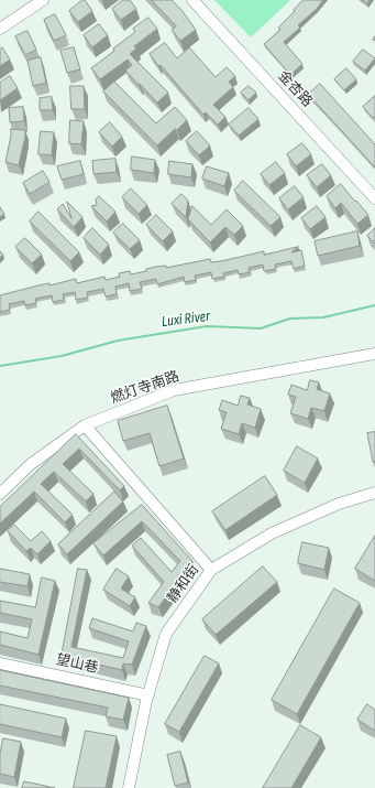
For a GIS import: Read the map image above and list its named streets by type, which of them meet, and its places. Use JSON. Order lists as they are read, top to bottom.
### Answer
{
  "streets": {
    "street": [
      "金杏路",
      "燃灯寺南路",
      "静和街",
      "望山巷"
    ]
  },
  "crossings": [
    ["静和街", "望山巷"]
  ],
  "water": ["Luxi River"]
}
